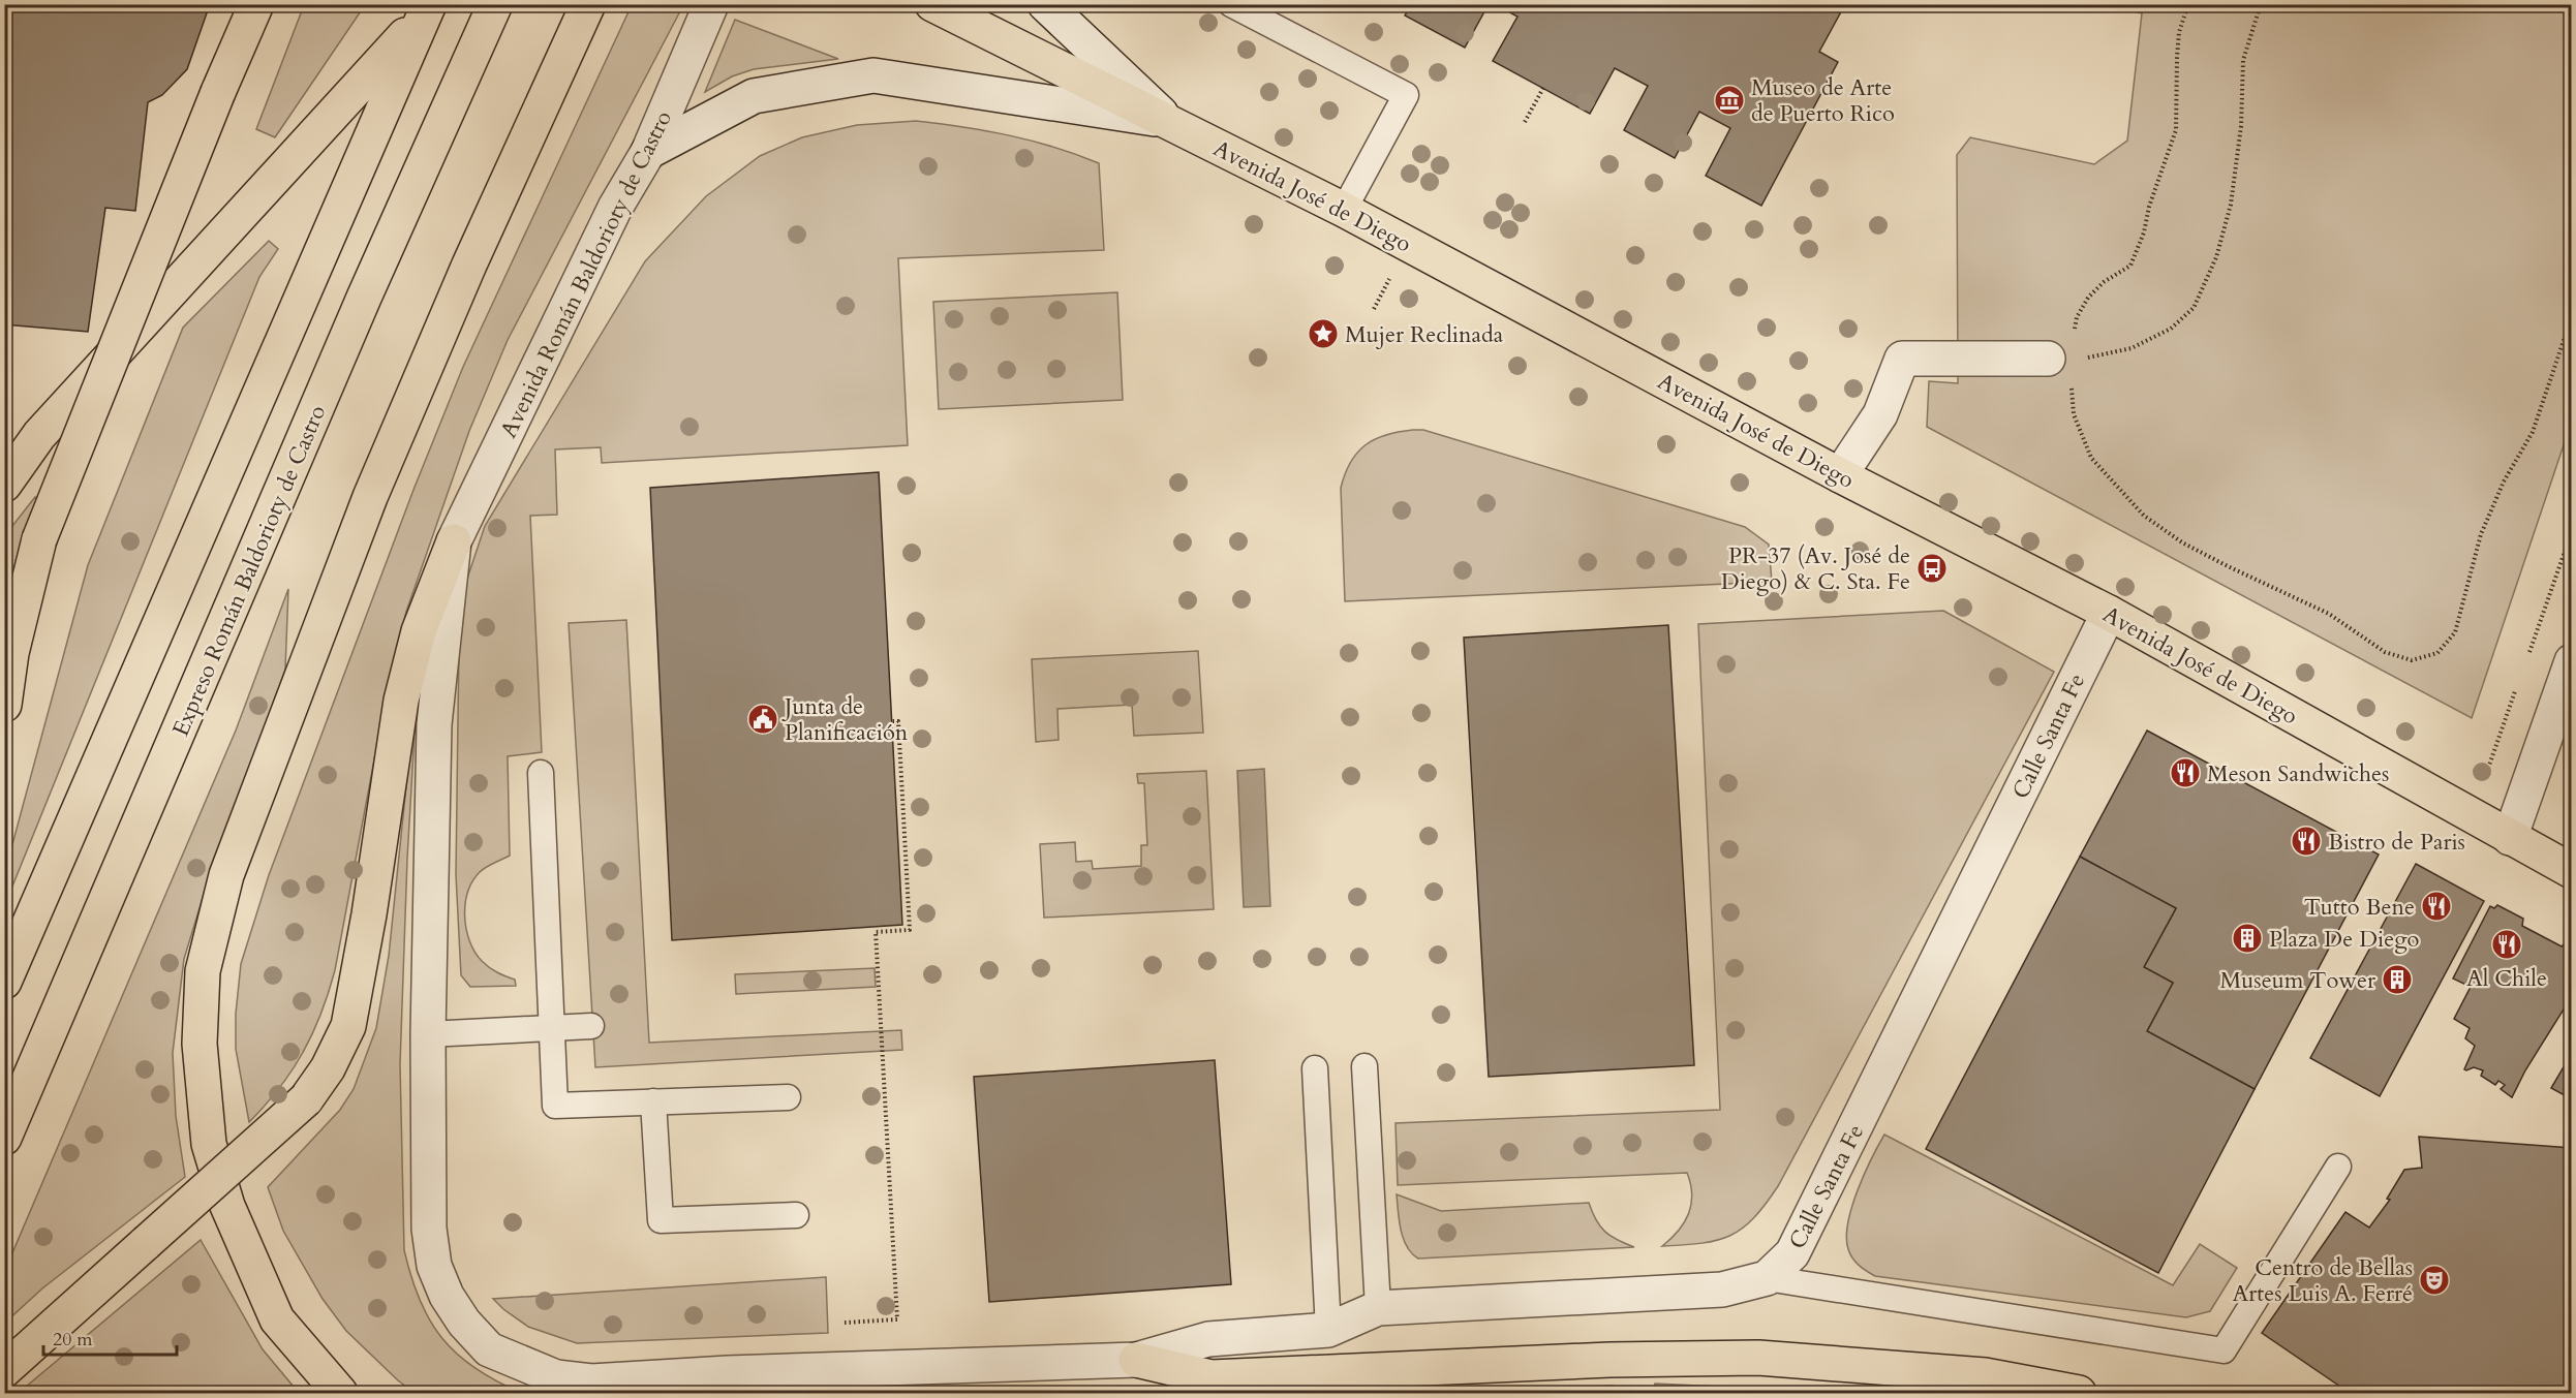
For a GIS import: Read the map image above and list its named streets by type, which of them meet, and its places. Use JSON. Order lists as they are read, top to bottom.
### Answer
{
  "streets": {
    "main road": ["Avenida José de Diego", "Expreso Román Baldorioty de Castro"],
    "street": ["Avenida Román Baldorioty de Castro", "Calle Santa Fe"]
  },
  "crossings": [
    ["Avenida José de Diego", "Calle Santa Fe"],
    ["Avenida Román Baldorioty de Castro", "Calle Santa Fe"]
  ],
  "places": {
    "museum": ["Museo de Arte de Puerto Rico"],
    "place": ["Mujer Reclinada"],
    "bus stop": ["PR-37 (Av. José de Diego) & C. Sta. Fe"],
    "public building": ["Junta de Planificación"],
    "restaurant": [
      "Meson Sandwiches",
      "Bistro de Paris",
      "Tutto Bene",
      "Al Chile"
    ],
    "building": ["Plaza De Diego", "Museum Tower"],
    "theatre": ["Centro de Bellas Artes Luis A. Ferré"]
  },
  "scale_bar": "20 m"
}
